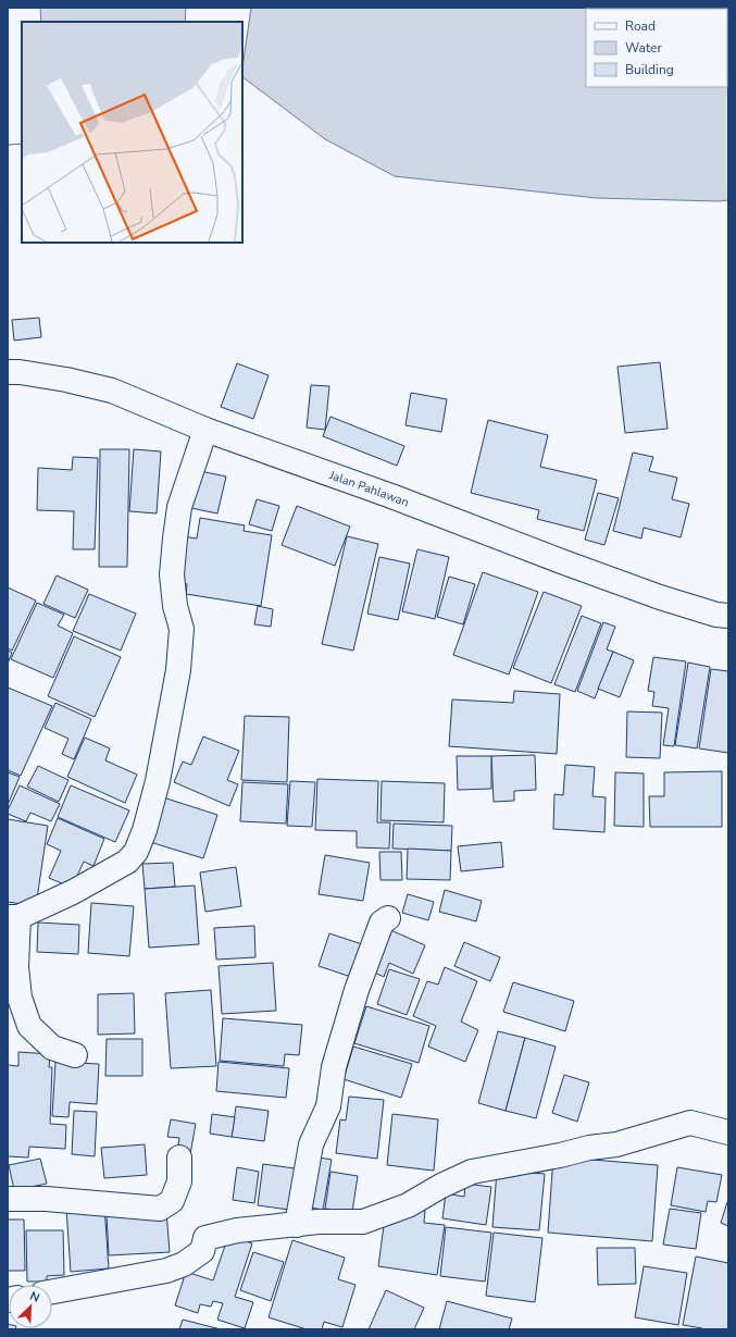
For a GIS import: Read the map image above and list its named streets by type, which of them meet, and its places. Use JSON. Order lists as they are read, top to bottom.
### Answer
{
  "streets": {
    "main road": ["Jalan Pahlawan"]
  },
  "legend": ["Road", "Water", "Building"],
  "north": "top right"
}
